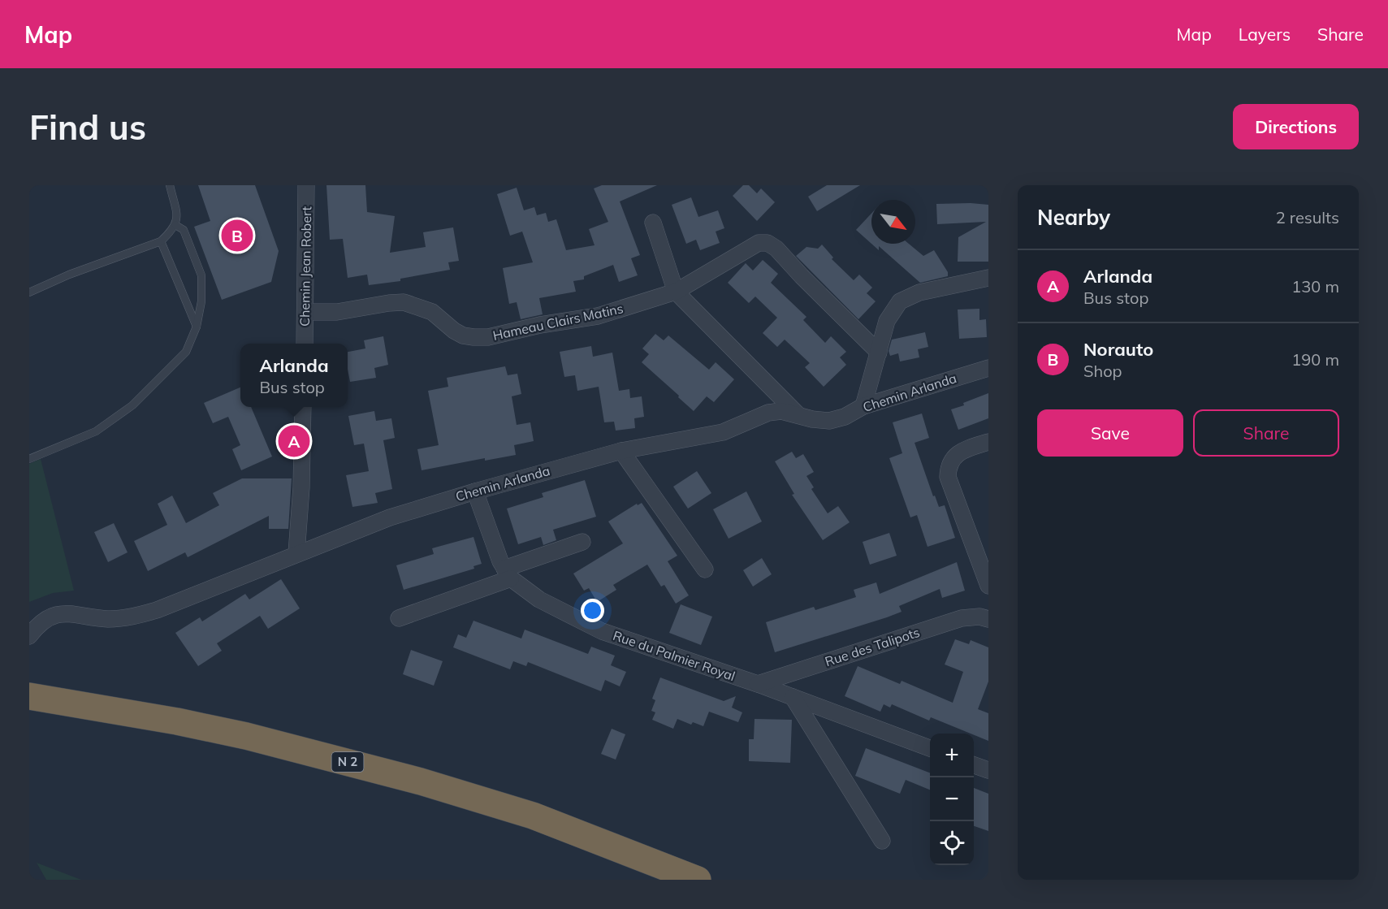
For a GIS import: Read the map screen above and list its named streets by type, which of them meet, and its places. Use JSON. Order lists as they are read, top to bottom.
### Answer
{
  "streets": {
    "highway": ["N 2"],
    "street": [
      "Chemin Jean Robert",
      "Hameau Clairs Matins",
      "Chemin Arlanda",
      "Rue des Talipots",
      "Rue du Palmier Royal"
    ]
  },
  "crossings": [
    ["Chemin Jean Robert", "Hameau Clairs Matins"],
    ["Chemin Arlanda", "Rue du Palmier Royal"],
    ["Rue des Talipots", "Rue du Palmier Royal"]
  ],
  "north": "bottom right",
  "page": {
    "header": "Map",
    "nav": ["Map", "Layers", "Share"],
    "buttons": [
      "Directions",
      ["Save", "Share"]
    ],
    "title": "Find us",
    "heading": ["Nearby", "2 results"],
    "pins": ["B", "A"],
    "list": [
      {
        "mark": "A",
        "name": "Arlanda",
        "note": "Bus stop",
        "value": "130 m"
      },
      {
        "mark": "B",
        "name": "Norauto",
        "note": "Shop",
        "value": "190 m"
      }
    ],
    "popup": ["Arlanda", "Bus stop"],
    "map_buttons": ["+", "−"]
  }
}
